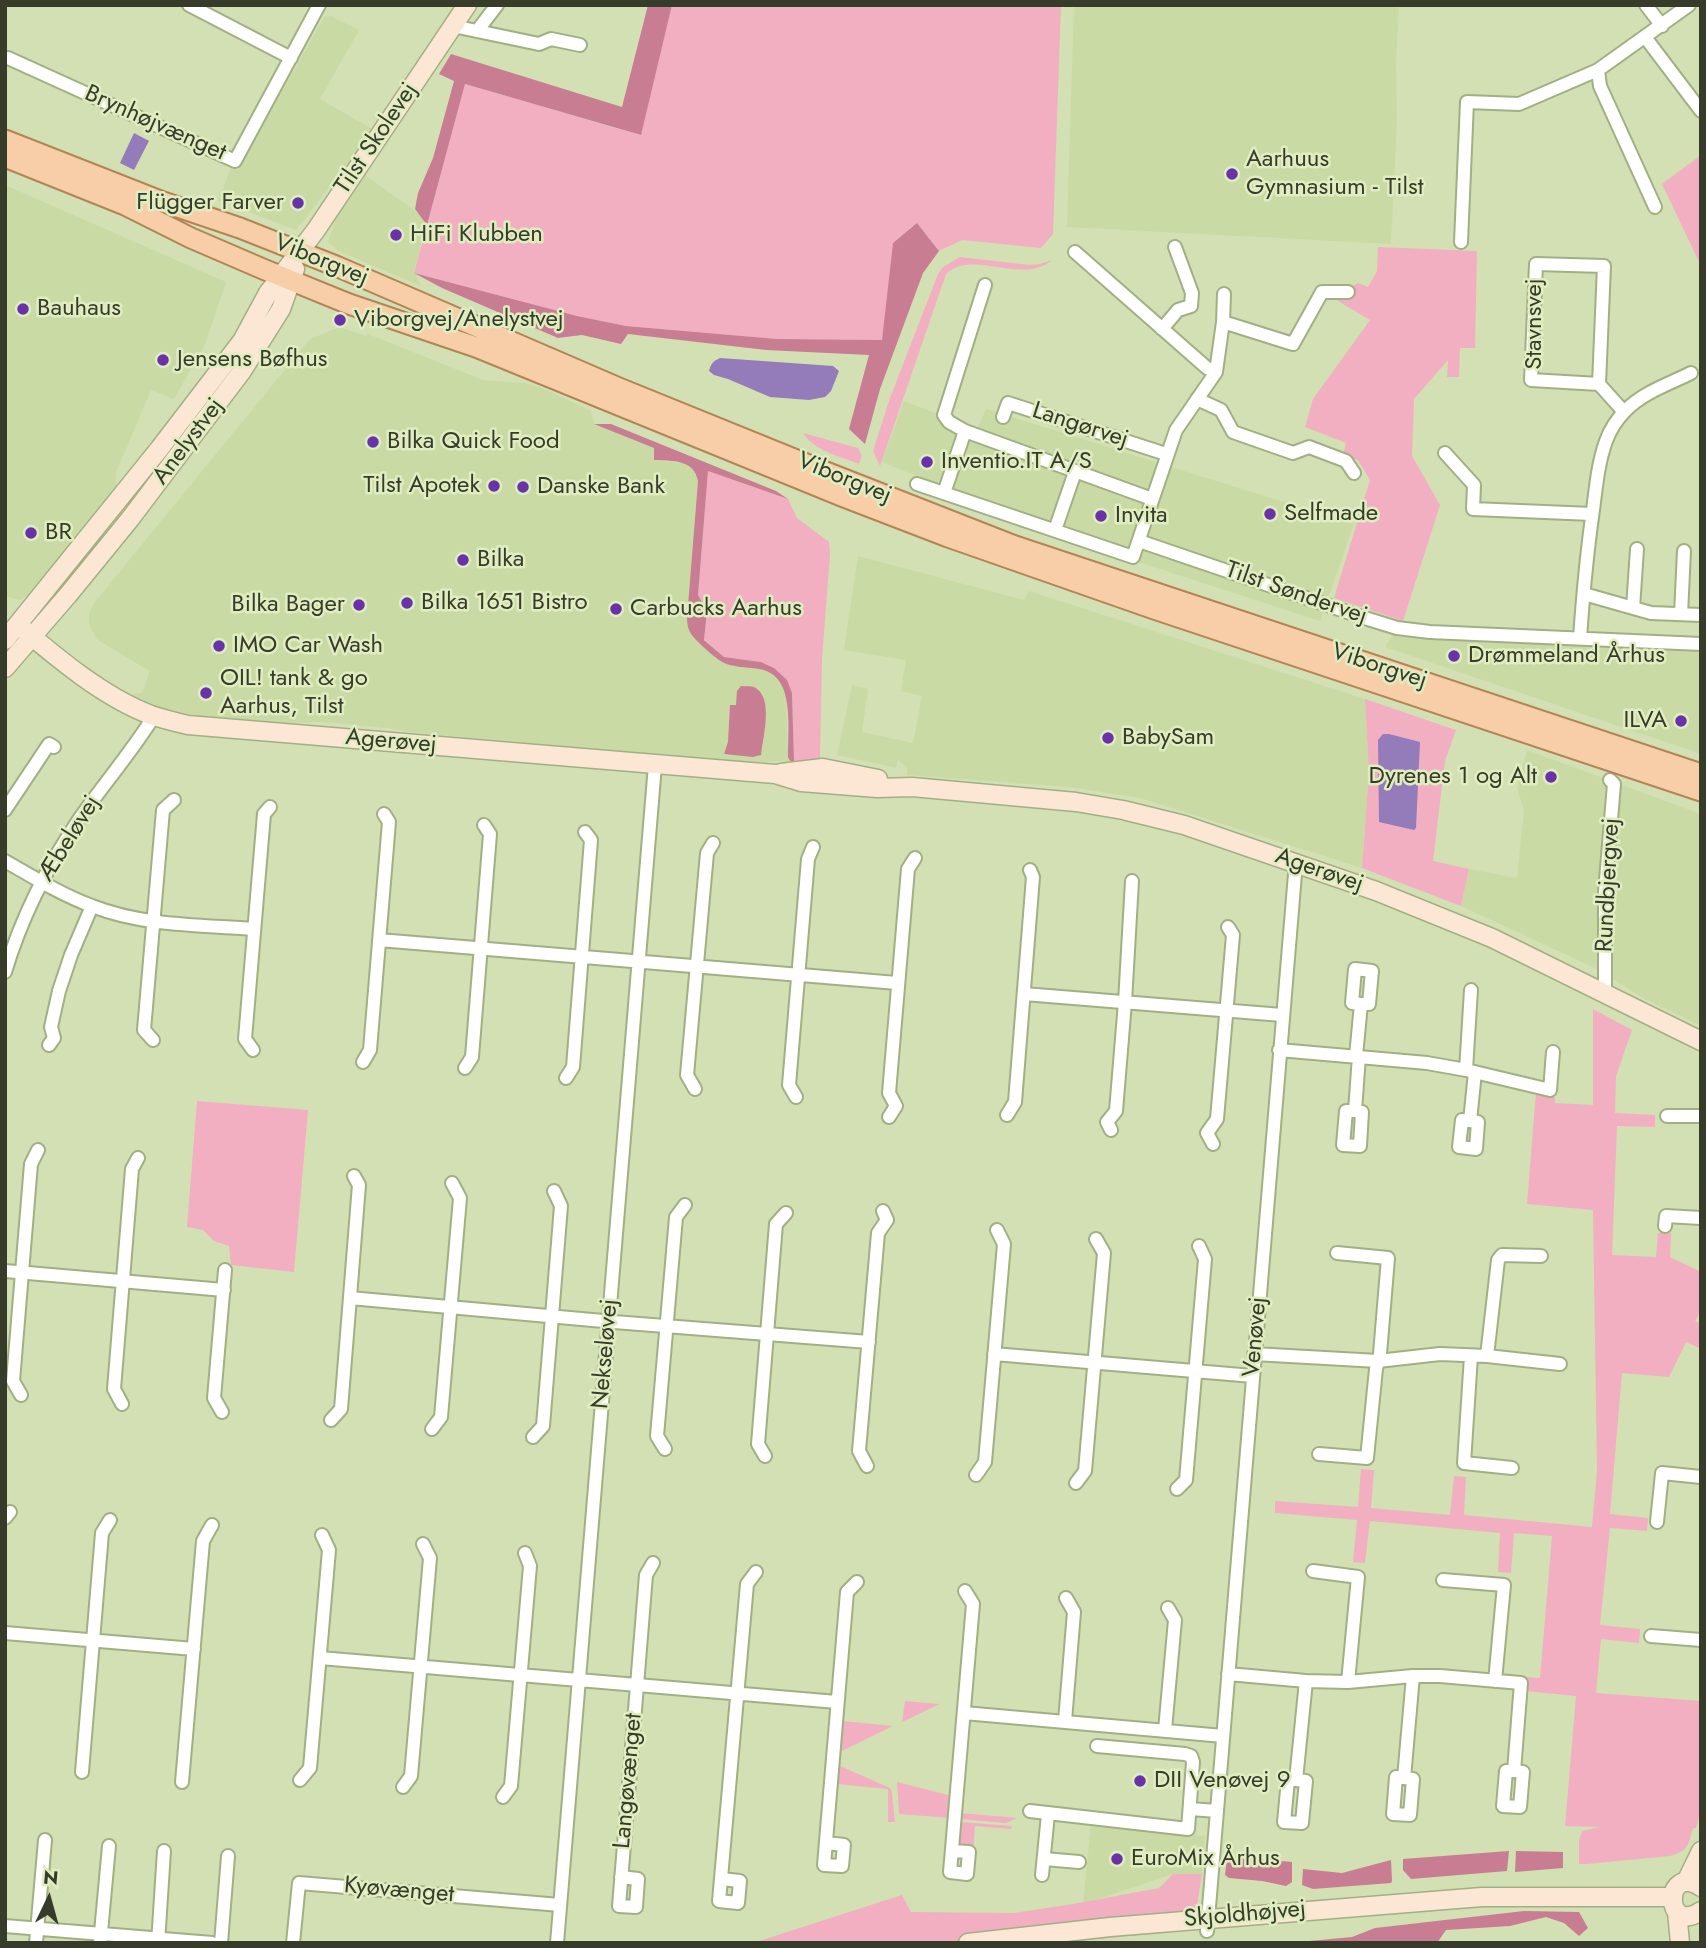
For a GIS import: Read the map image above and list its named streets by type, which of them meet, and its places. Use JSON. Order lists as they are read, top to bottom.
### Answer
{
  "streets": {
    "main road": ["Viborgvej"],
    "street": [
      "Brynhøjvænget",
      "Tilst Skolevej",
      "Stavnsvej",
      "Langørvej",
      "Anelystvej",
      "Tilst Søndervej",
      "Agerøvej",
      "Æbeløvej",
      "Rundbjergvej",
      "Venøvej",
      "Nekseløvej",
      "Langøvænget",
      "Kyøvænget",
      "Skjoldhøjvej"
    ]
  },
  "crossings": [
    ["Tilst Skolevej", "Viborgvej"],
    ["Tilst Skolevej", "Anelystvej"],
    ["Viborgvej", "Anelystvej"],
    ["Anelystvej", "Agerøvej"],
    ["Agerøvej", "Æbeløvej"],
    ["Agerøvej", "Rundbjergvej"],
    ["Agerøvej", "Venøvej"],
    ["Agerøvej", "Nekseløvej"],
    ["Venøvej", "Skjoldhøjvej"],
    ["Nekseløvej", "Langøvænget"],
    ["Nekseløvej", "Kyøvænget"]
  ],
  "places": [
    "Aarhuus Gymnasium - Tilst",
    "Flügger Farver",
    "HiFi Klubben",
    "Bauhaus",
    "Viborgvej/Anelystvej",
    "Jensens Bøfhus",
    "Bilka Quick Food",
    "Inventio.IT A/S",
    "Tilst Apotek",
    "Danske Bank",
    "Selfmade",
    "Invita",
    "BR",
    "Bilka",
    "Bilka 1651 Bistro",
    "Bilka Bager",
    "Carbucks Aarhus",
    "IMO Car Wash",
    "Drømmeland Århus",
    "OIL! tank & go Aarhus, Tilst",
    "ILVA",
    "BabySam",
    "Dyrenes 1 og Alt",
    "DII Venøvej 9",
    "EuroMix Århus"
  ],
  "north": "top"
}
